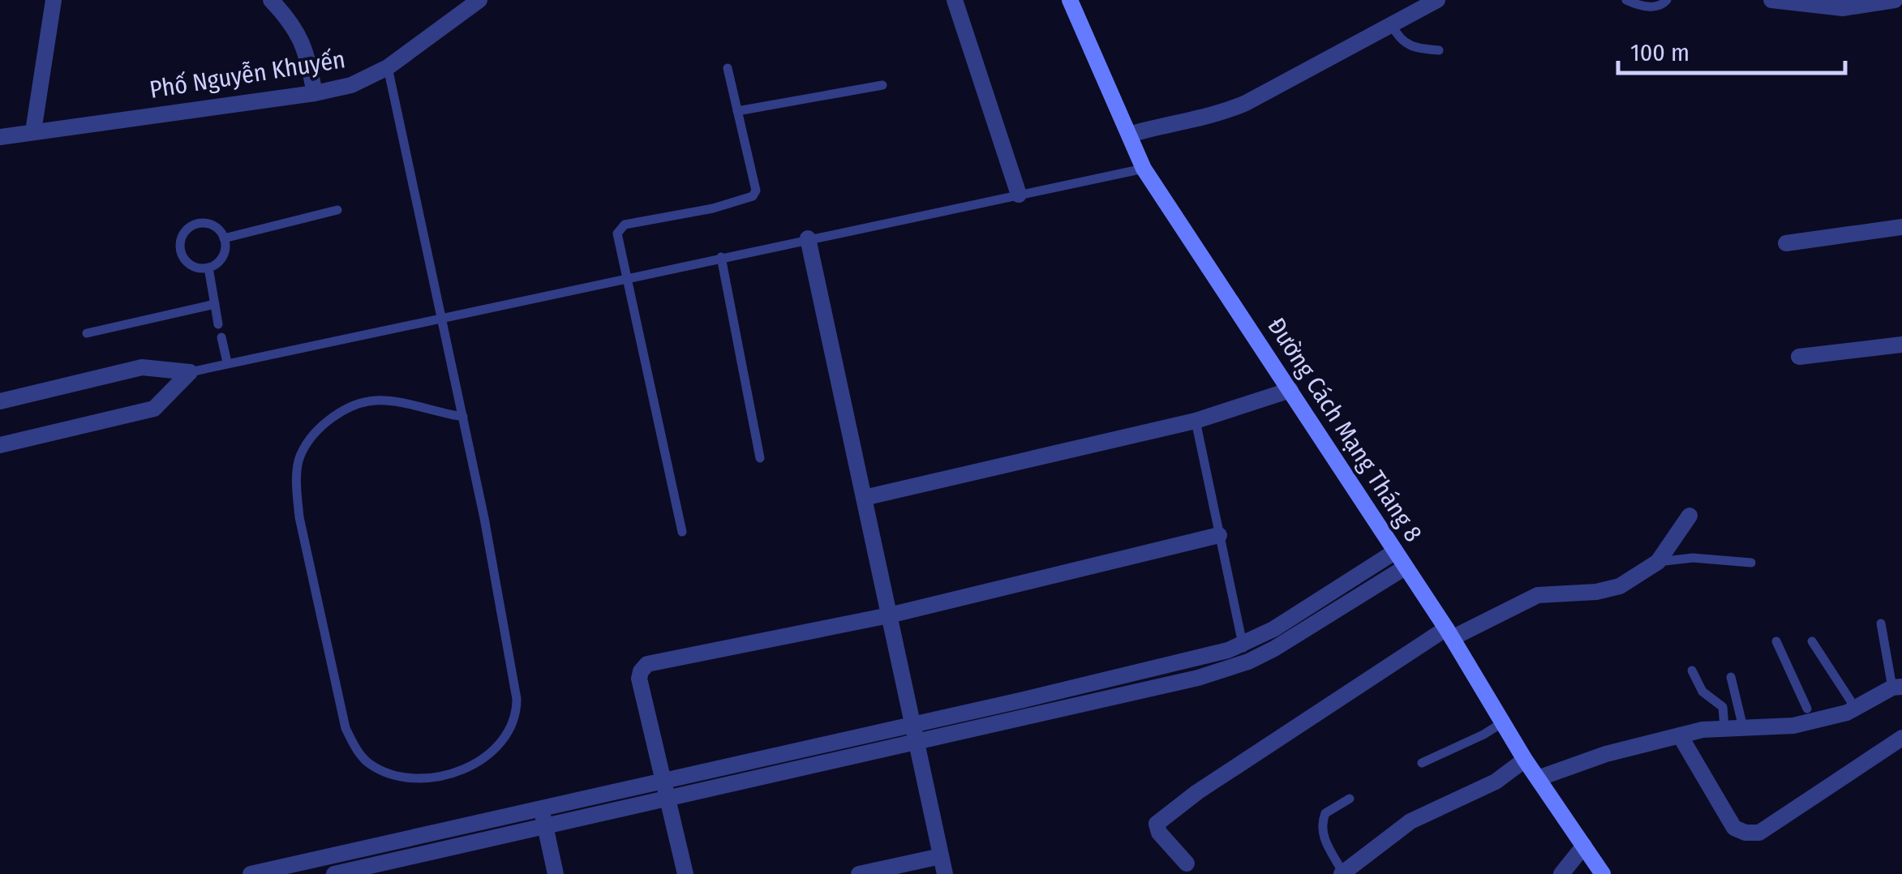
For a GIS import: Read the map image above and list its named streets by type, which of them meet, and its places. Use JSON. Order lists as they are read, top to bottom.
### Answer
{
  "streets": {
    "street": ["Phố Nguyễn Khuyến", "Đường Cách Mạng Tháng 8"]
  },
  "scale_bar": "100 m"
}
